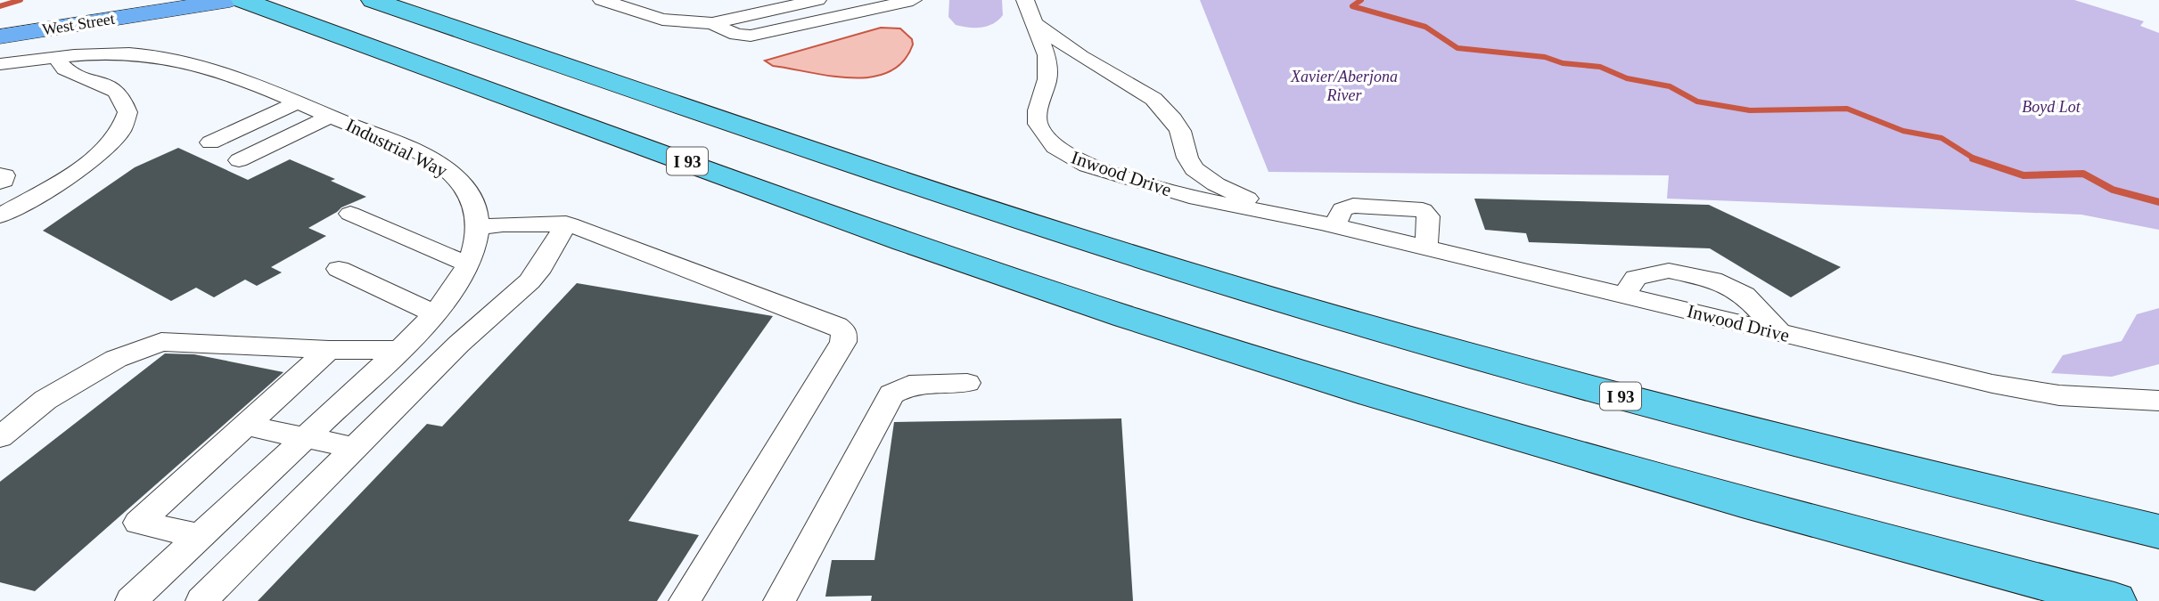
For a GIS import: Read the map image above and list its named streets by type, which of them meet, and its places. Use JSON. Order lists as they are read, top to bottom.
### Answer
{
  "streets": {
    "highway": ["I 93"],
    "main road": ["West Street"],
    "street": ["Industrial Way", "Inwood Drive"]
  },
  "parks": ["Xavier/Aberjona River", "Boyd Lot"]
}
